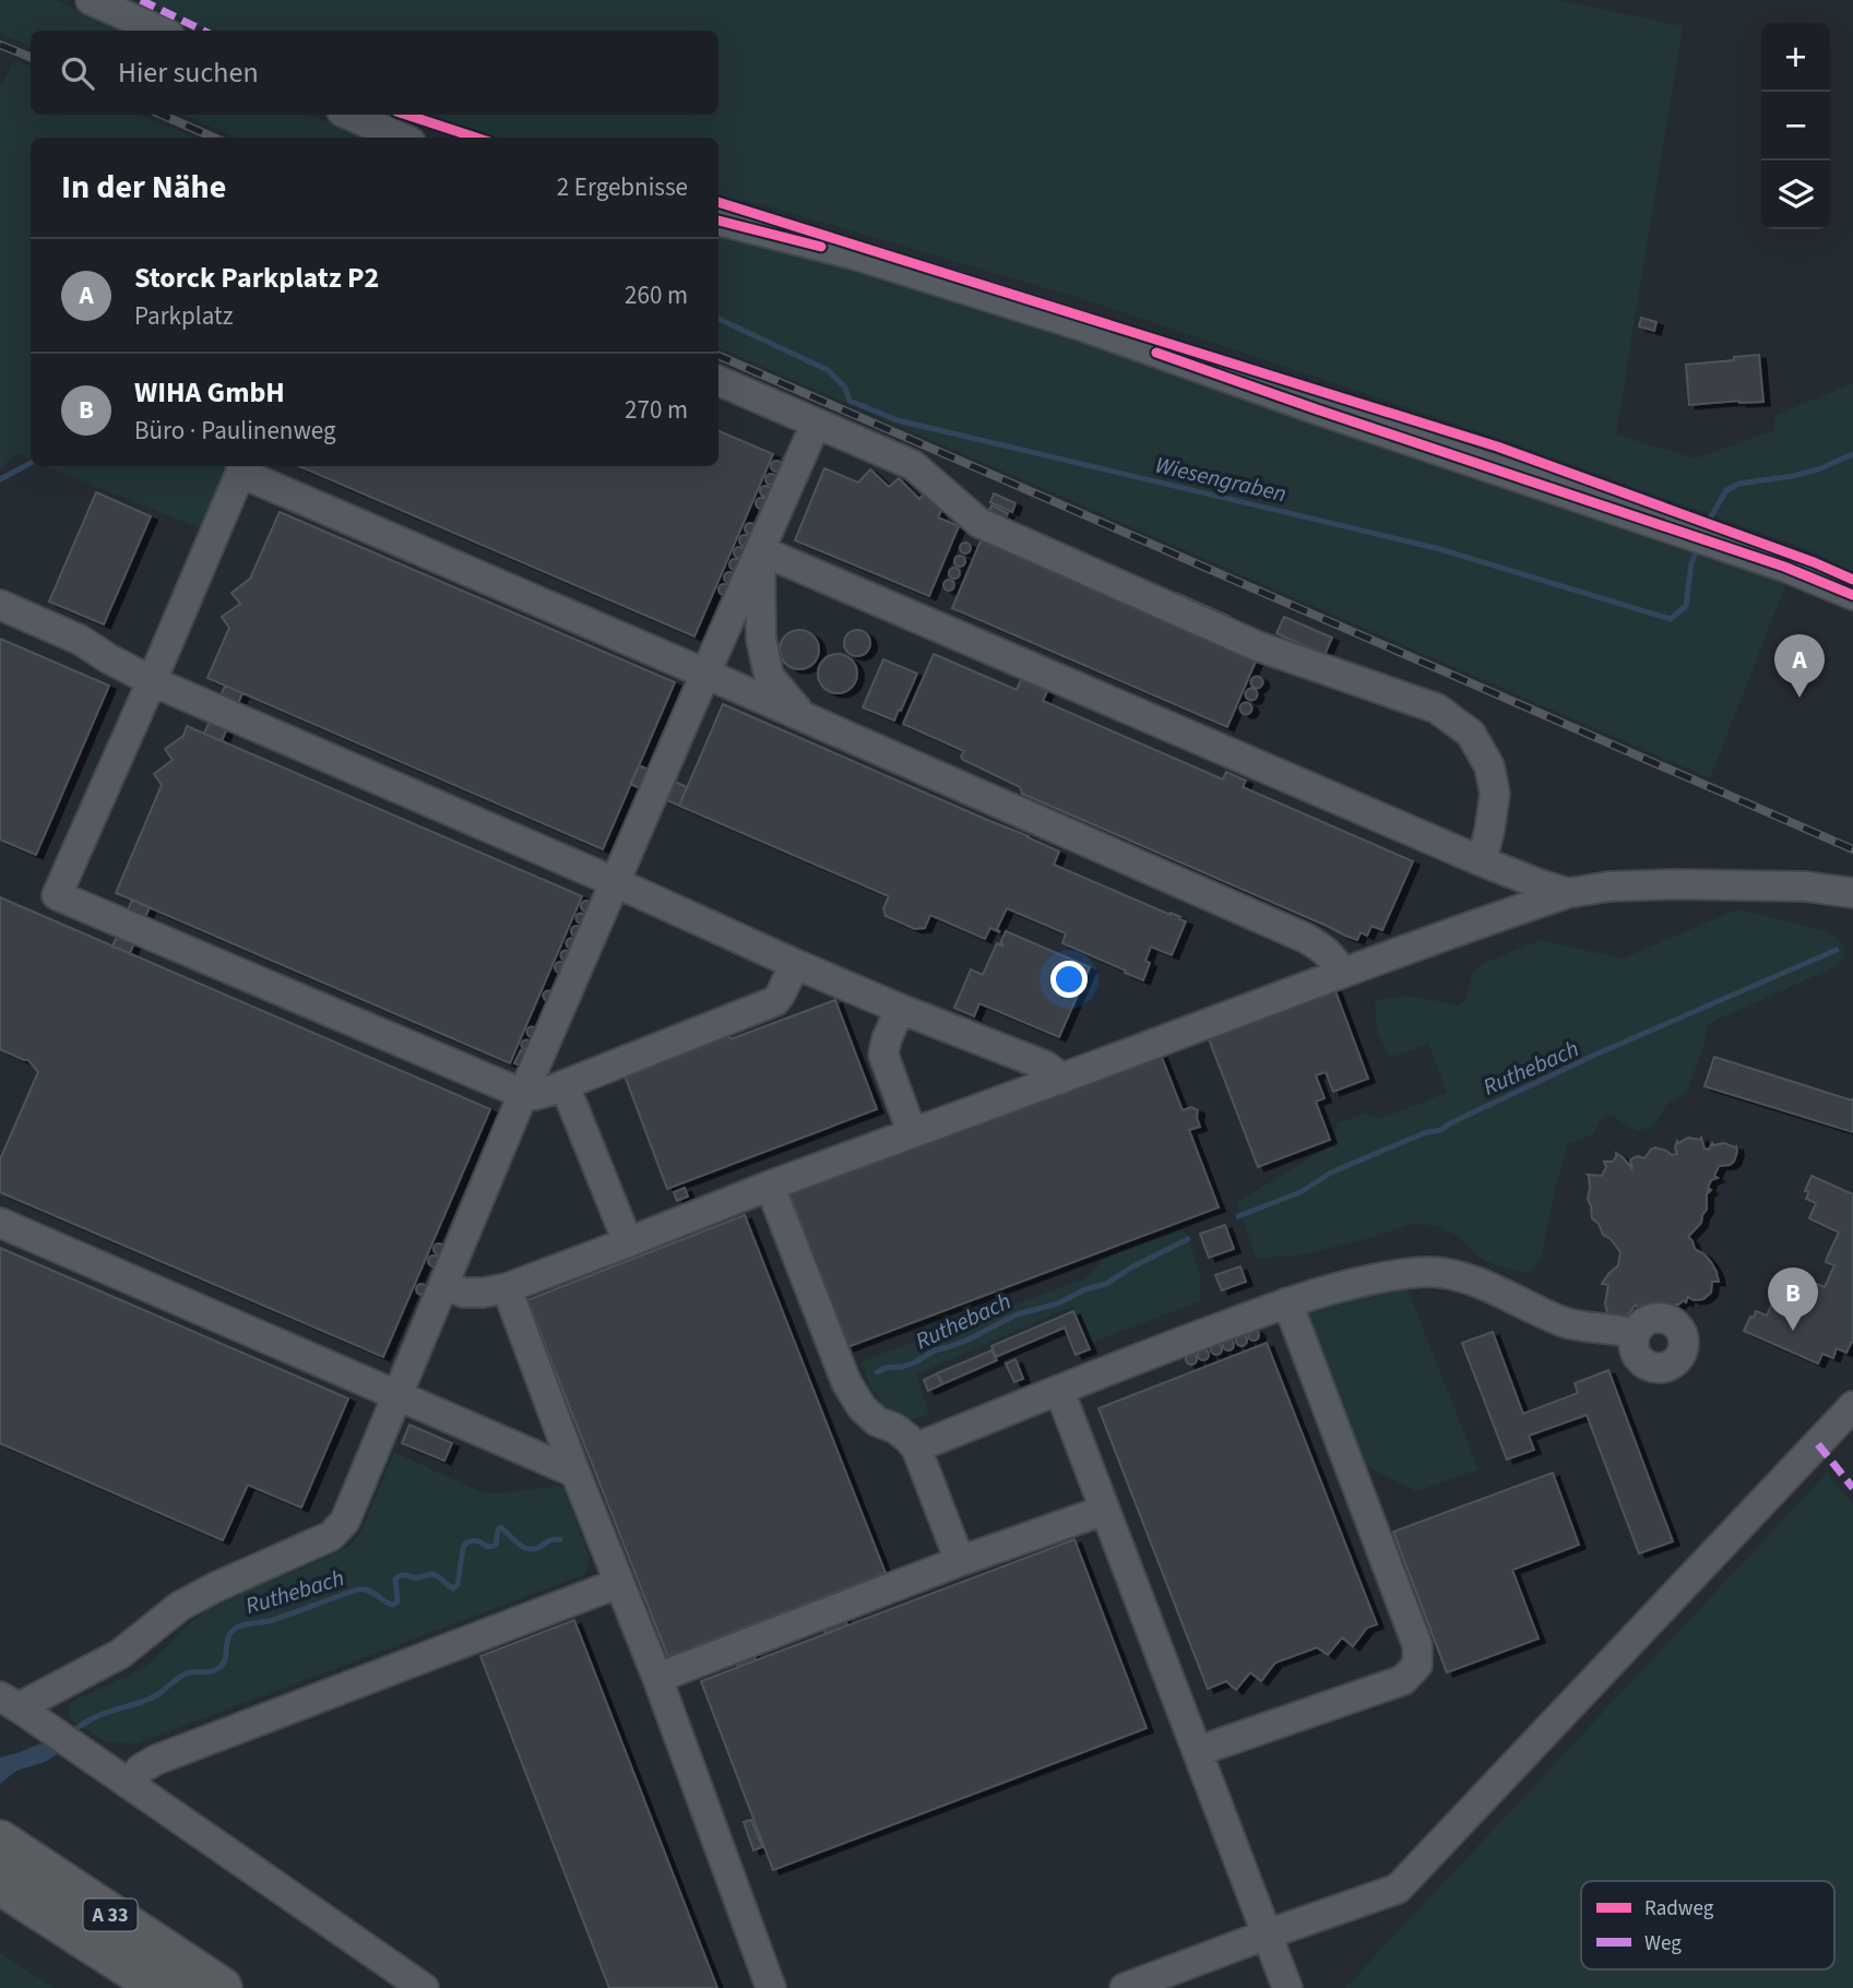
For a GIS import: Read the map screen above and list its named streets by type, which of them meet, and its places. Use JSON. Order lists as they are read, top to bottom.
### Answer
{
  "streets": {
    "highway": ["A 33"]
  },
  "water": ["Wiesengraben", "Ruthebach"],
  "legend": ["Radweg", "Weg"],
  "page": {
    "map_buttons": ["+", "−"],
    "search": "Hier suchen",
    "heading": ["In der Nähe", "2 Ergebnisse"],
    "list": [
      {
        "mark": "A",
        "name": "Storck Parkplatz P2",
        "note": "Parkplatz",
        "value": "260 m"
      },
      {
        "mark": "B",
        "name": "WIHA GmbH",
        "note": "Büro · Paulinenweg",
        "value": "270 m"
      }
    ],
    "pins": ["A", "B"]
  }
}
